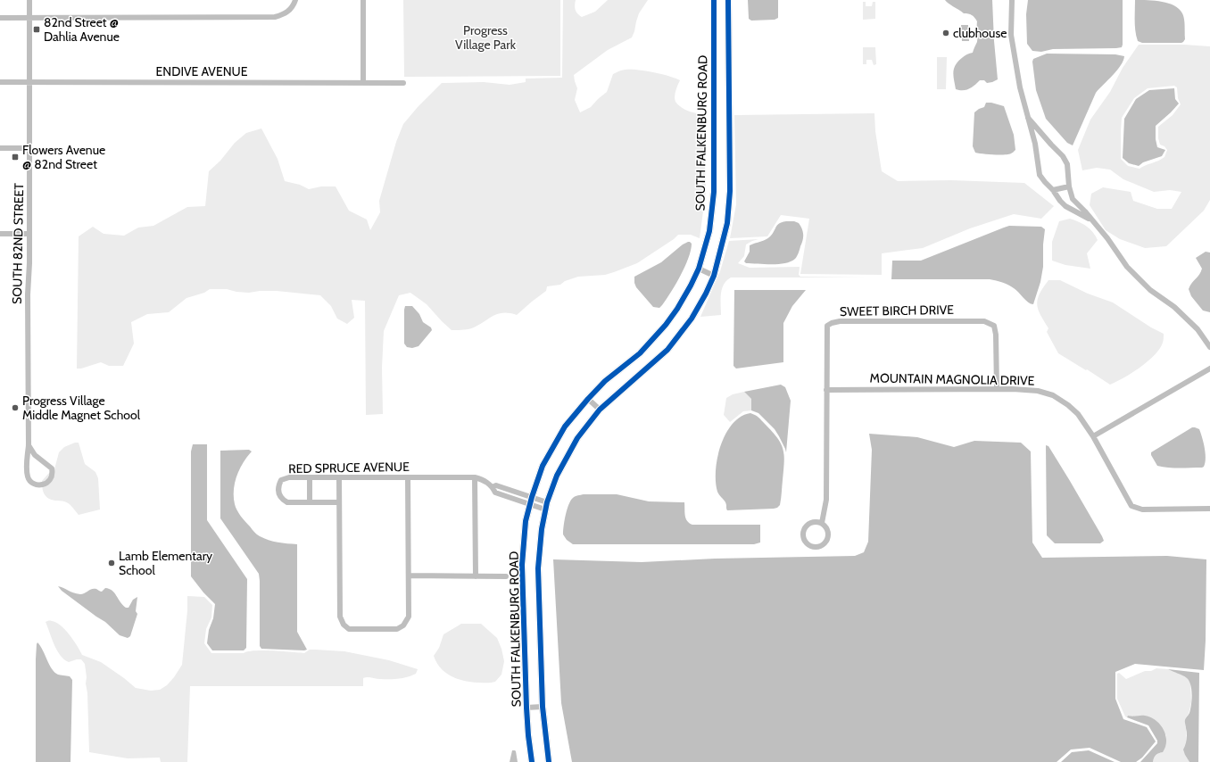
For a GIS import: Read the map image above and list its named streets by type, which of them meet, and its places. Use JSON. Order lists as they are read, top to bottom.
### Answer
{
  "streets": {
    "street": [
      "ENDIVE AVENUE",
      "SOUTH FALKENBURG ROAD",
      "SOUTH 82ND STREET",
      "SWEET BIRCH DRIVE",
      "MOUNTAIN MAGNOLIA DRIVE",
      "RED SPRUCE AVENUE"
    ]
  },
  "crossings": [
    ["ENDIVE AVENUE", "SOUTH 82ND STREET"],
    ["SOUTH FALKENBURG ROAD", "RED SPRUCE AVENUE"],
    ["SWEET BIRCH DRIVE", "MOUNTAIN MAGNOLIA DRIVE"]
  ],
  "parks": ["Progress Village Park"],
  "places": {
    "transit": ["82nd Street @ Dahlia Avenue", "Flowers Avenue @ 82nd Street"],
    "other": ["clubhouse", "Progress Village Middle Magnet School", "Lamb Elementary School"]
  }
}
